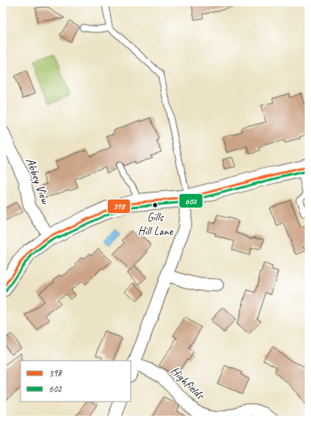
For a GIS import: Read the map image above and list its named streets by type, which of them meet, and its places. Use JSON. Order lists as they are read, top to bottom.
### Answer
{
  "streets": {
    "street": ["Abbey View", "Highfields"]
  },
  "places": ["Gills Hill Lane"],
  "lines": ["transit line 398", "transit line 602"],
  "legend": ["398", "602"]
}
